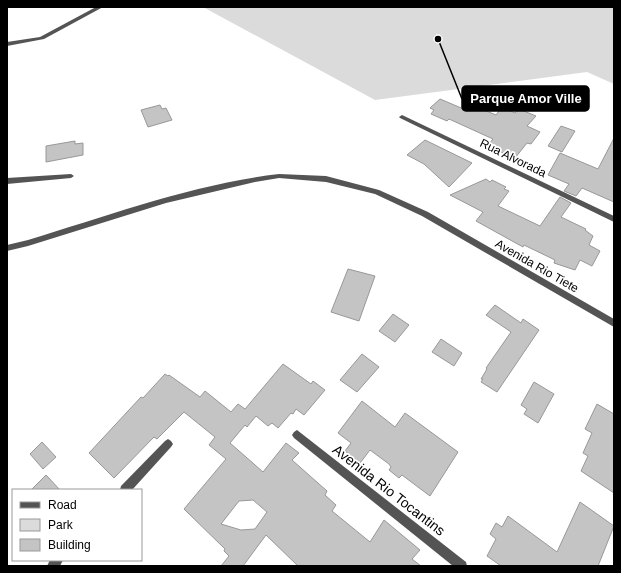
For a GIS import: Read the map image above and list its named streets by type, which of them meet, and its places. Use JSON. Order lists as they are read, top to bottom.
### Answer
{
  "streets": {
    "street": ["Rua Alvorada", "Avenida Rio Tiete", "Avenida Rio Tocantins"]
  },
  "places": ["Parque Amor Ville"],
  "legend": ["Road", "Park", "Building"]
}
